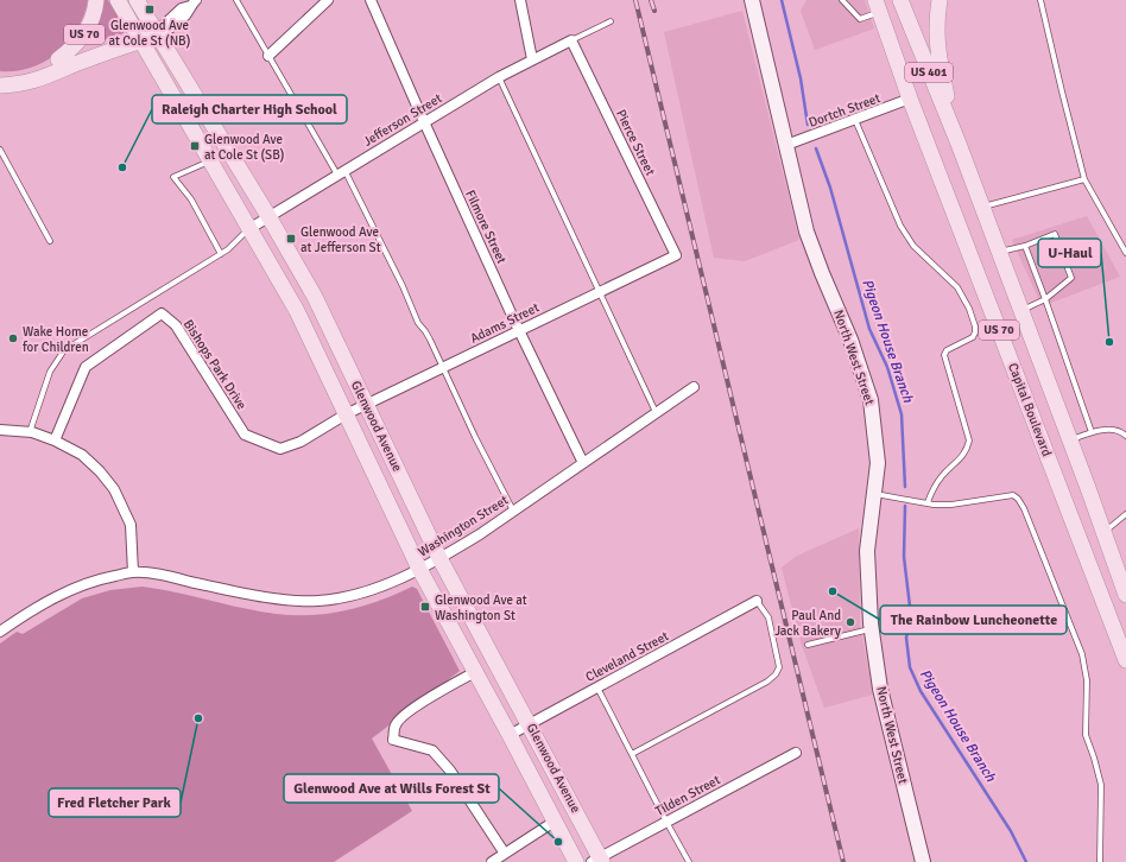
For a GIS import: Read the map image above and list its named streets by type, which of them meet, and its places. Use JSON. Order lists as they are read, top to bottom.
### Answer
{
  "streets": {
    "main road": [
      "US 70",
      "US 401",
      "Capital Boulevard",
      "Glenwood Avenue"
    ],
    "street": [
      "Dortch Street",
      "Jefferson Street",
      "Pierce Street",
      "Filmore Street",
      "Adams Street",
      "North West Street",
      "Bishops Park Drive",
      "Washington Street",
      "Cleveland Street",
      "Tilden Street"
    ]
  },
  "crossings": [
    ["US 70", "Capital Boulevard"],
    ["Dortch Street", "North West Street"],
    ["Dortch Street", "Capital Boulevard"],
    ["Jefferson Street", "Pierce Street"],
    ["Jefferson Street", "Filmore Street"],
    ["Jefferson Street", "Glenwood Avenue"],
    ["Pierce Street", "Adams Street"],
    ["Filmore Street", "Adams Street"],
    ["Filmore Street", "Washington Street"],
    ["Adams Street", "Bishops Park Drive"],
    ["Adams Street", "Glenwood Avenue"],
    ["Bishops Park Drive", "Glenwood Avenue"],
    ["Glenwood Avenue", "Washington Street"],
    ["Glenwood Avenue", "Cleveland Street"],
    ["Glenwood Avenue", "Tilden Street"]
  ],
  "water": ["Pigeon House Branch"],
  "places": {
    "transit": [
      "Glenwood Ave at Cole St (NB)",
      "Glenwood Ave at Cole St (SB)",
      "Glenwood Ave at Jefferson St",
      "Glenwood Ave at Washington St"
    ],
    "other": [
      "Raleigh Charter High School",
      "Wake Home for Children",
      "U-Haul",
      "The Rainbow Luncheonette",
      "Paul And Jack Bakery",
      "Fred Fletcher Park",
      "Glenwood Ave at Wills Forest St"
    ]
  }
}
